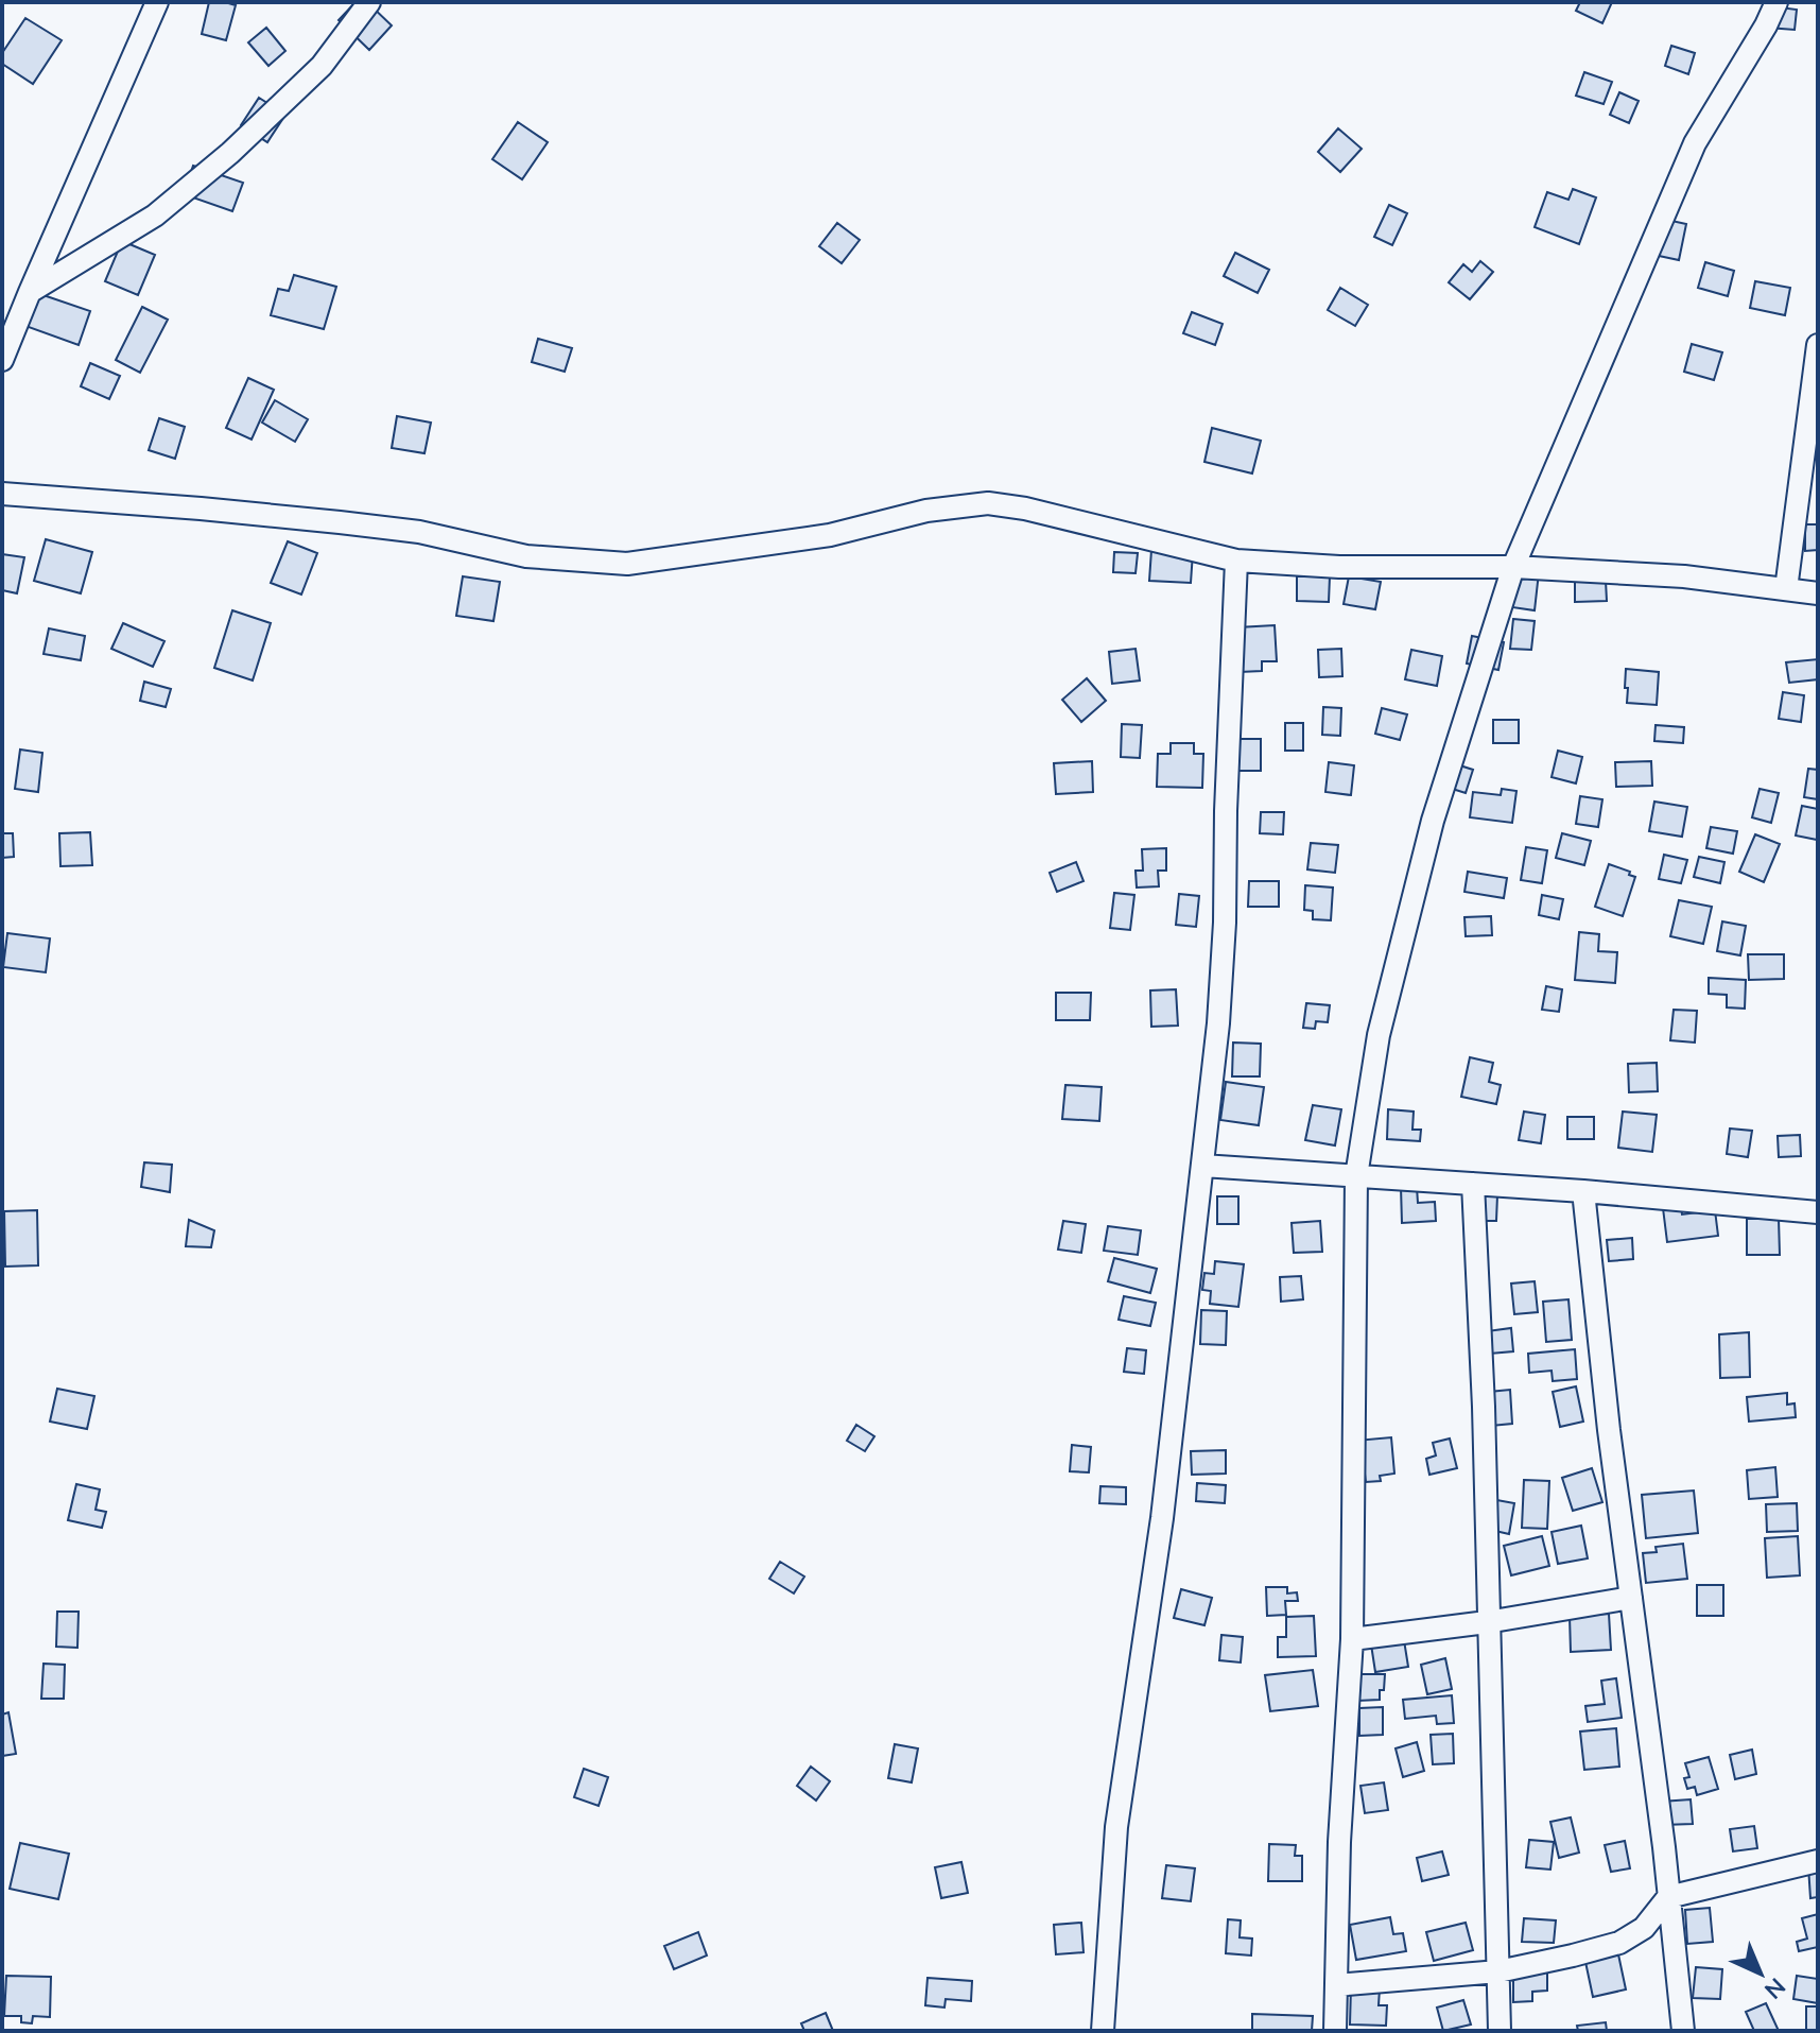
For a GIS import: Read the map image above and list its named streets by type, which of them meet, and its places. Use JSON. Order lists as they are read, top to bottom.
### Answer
{
  "north": "bottom right"
}
